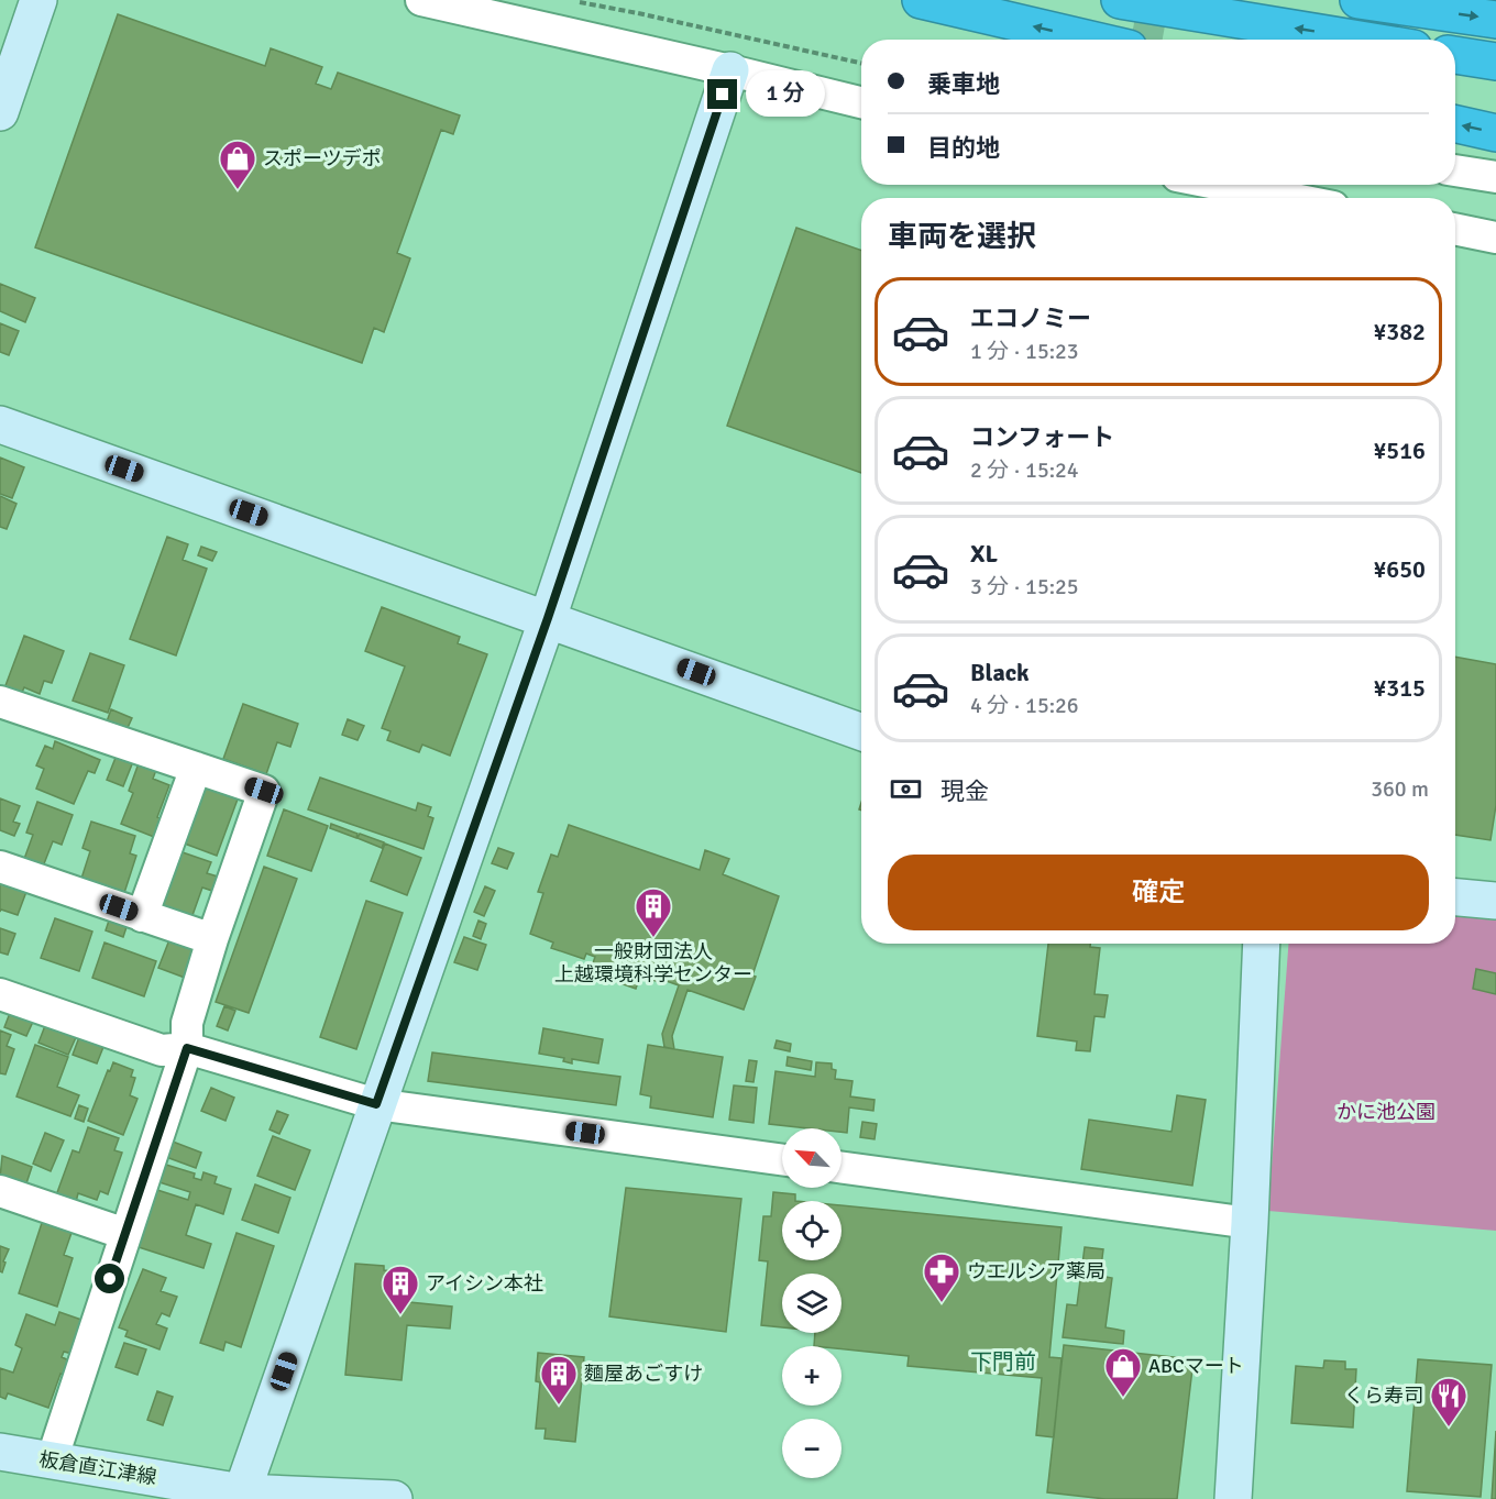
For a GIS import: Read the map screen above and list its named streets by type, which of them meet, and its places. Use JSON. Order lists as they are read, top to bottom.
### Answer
{
  "streets": {
    "street": ["板倉直江津線"]
  },
  "districts": ["下門前"],
  "parks": ["かに池公園"],
  "places": {
    "shop": ["スポーツデポ", "ABCマート"],
    "building": ["一般財団法人 上越環境科学センター", "アイシン本社", "麵屋あごすけ"],
    "pharmacy": ["ウエルシア薬局"],
    "restaurant": ["くら寿司"]
  },
  "north": "top left",
  "page": {
    "banner": ["乗車地", "目的地"],
    "bubble": "1 分",
    "heading": "車両を選択",
    "list": [
      {
        "name": "エコノミー",
        "note": "1 分 · 15:23",
        "value": "¥382"
      },
      {
        "name": "コンフォート",
        "note": "2 分 · 15:24",
        "value": "¥516"
      },
      {
        "name": "XL",
        "note": "3 分 · 15:25",
        "value": "¥650"
      },
      {
        "name": "Black",
        "note": "4 分 · 15:26",
        "value": "¥315"
      }
    ],
    "pay": ["現金", "360 m"],
    "buttons": "確定",
    "map_buttons": ["+", "−"]
  }
}
